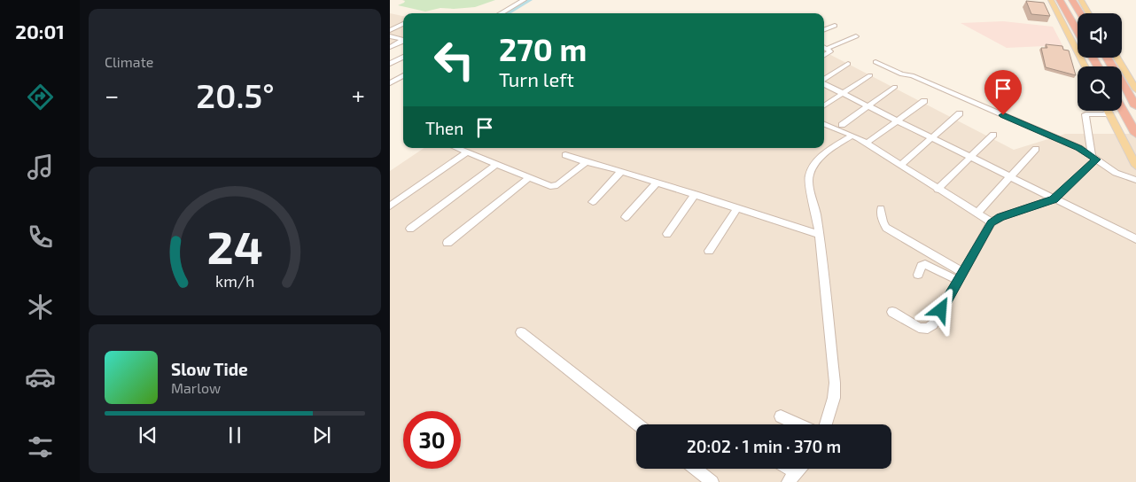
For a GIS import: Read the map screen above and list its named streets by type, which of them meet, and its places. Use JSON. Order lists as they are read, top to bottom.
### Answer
{
  "page": {
    "tabs": "20:01",
    "tile": "Climate",
    "turn": ["270 m", "Turn left"],
    "heat": ["−", "20.5°", "+"],
    "then": "Then",
    "song": ["Slow Tide", "Marlow"],
    "limit": "30",
    "trip": "20:02 · 1 min · 370 m",
    "gauge": ["24", "km/h"]
  }
}
